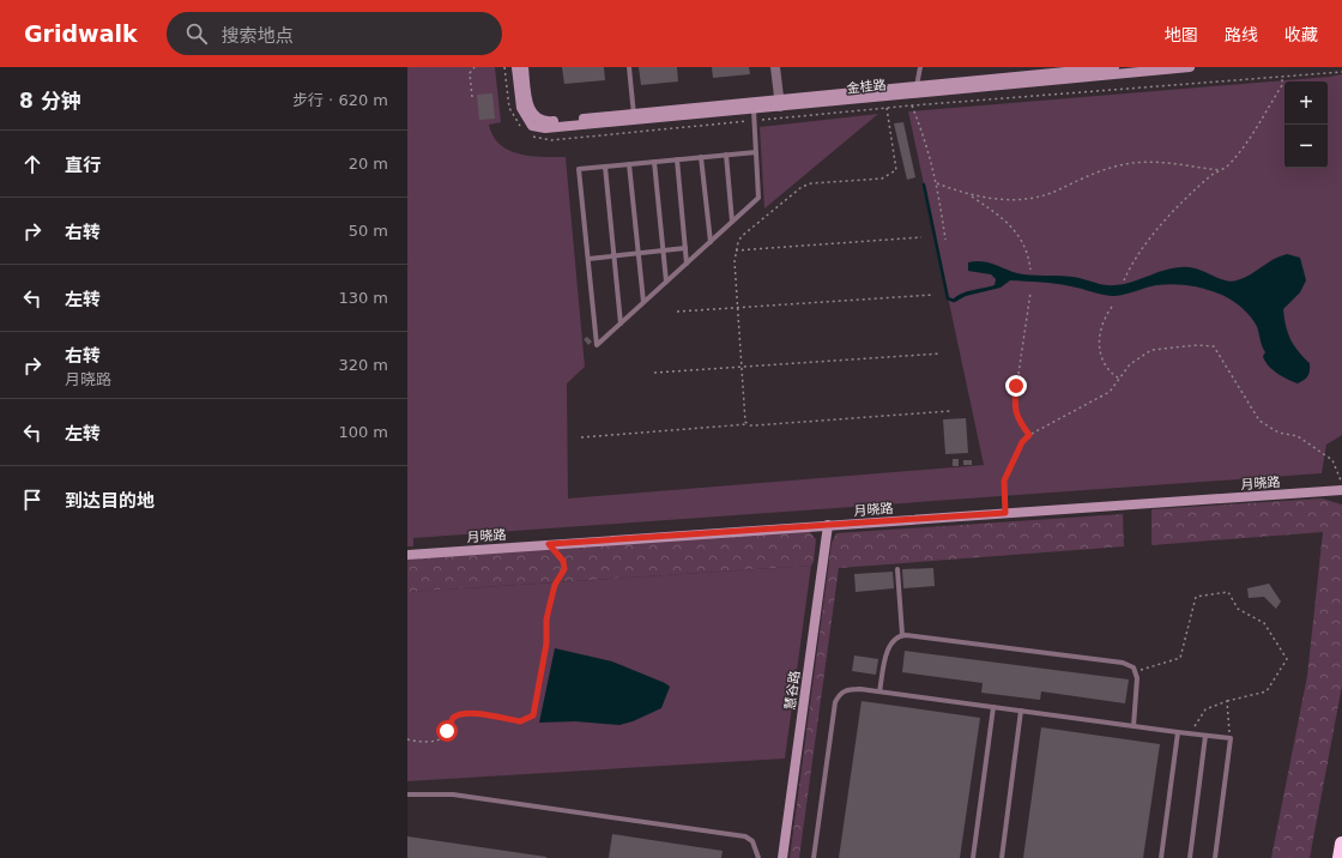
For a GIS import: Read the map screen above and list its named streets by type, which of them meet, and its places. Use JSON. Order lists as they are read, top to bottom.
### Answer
{
  "streets": {
    "street": ["金桂路", "月晓路", "慧谷路"]
  },
  "crossings": [
    ["月晓路", "慧谷路"]
  ],
  "page": {
    "header": "Gridwalk",
    "search": "搜索地点",
    "nav": ["地图", "路线", "收藏"],
    "heading": ["8 分钟", "步行 · 620 m"],
    "map_buttons": ["+", "−"],
    "list": [
      ["直行", "20 m"],
      ["右转", "50 m"],
      ["左转", "130 m"],
      ["右转", "月晓路", "320 m"],
      ["左转", "100 m"],
      "到达目的地"
    ]
  }
}
